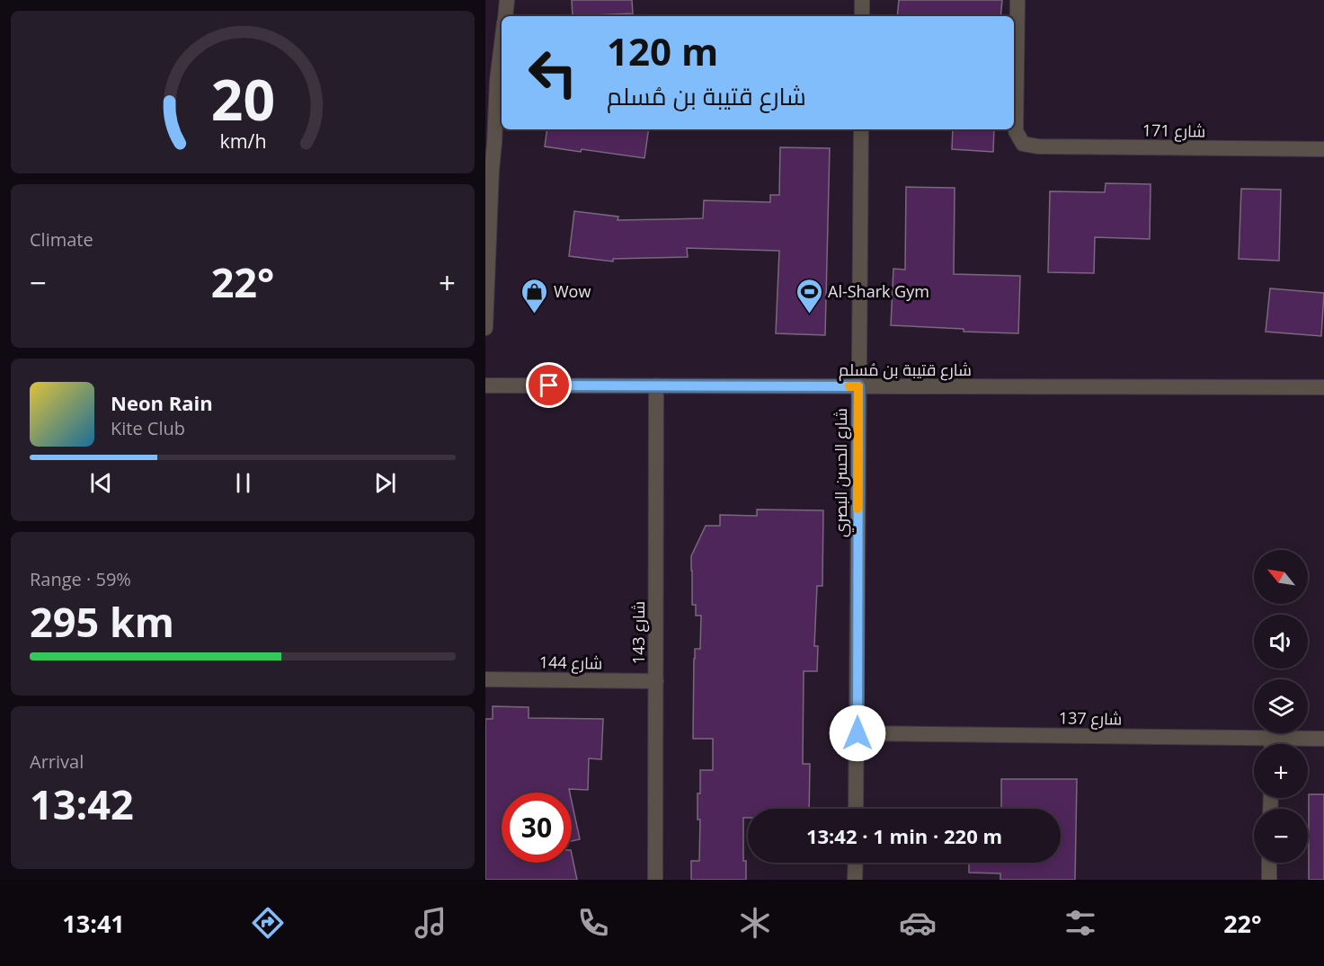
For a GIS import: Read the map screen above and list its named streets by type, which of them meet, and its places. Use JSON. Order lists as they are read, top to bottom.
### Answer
{
  "streets": {
    "street": [
      "شارع 171",
      "شارع قتيبة بن مُسلم",
      "شارع الحسن البصري",
      "شارع 143",
      "شارع 144",
      "شارع 137"
    ]
  },
  "crossings": [
    ["شارع قتيبة بن مُسلم", "شارع الحسن البصري"],
    ["شارع قتيبة بن مُسلم", "شارع 143"],
    ["شارع الحسن البصري", "شارع 137"],
    ["شارع 143", "شارع 144"]
  ],
  "places": {
    "shop": ["Wow"],
    "sports": ["Al-Shark Gym"]
  },
  "north": "top left",
  "page": {
    "turn": ["120 m", "شارع قتيبة بن مُسلم"],
    "tile": [
      "Climate",
      ["Range · 59%", "295 km"],
      ["Arrival", "13:42"]
    ],
    "heat": ["−", "22°", "+"],
    "song": ["Neon Rain", "Kite Club"],
    "map_buttons": ["+", "−"],
    "limit": "30",
    "trip": "13:42 · 1 min · 220 m",
    "tabs": ["13:41", "22°"],
    "gauge": ["20", "km/h"]
  }
}
